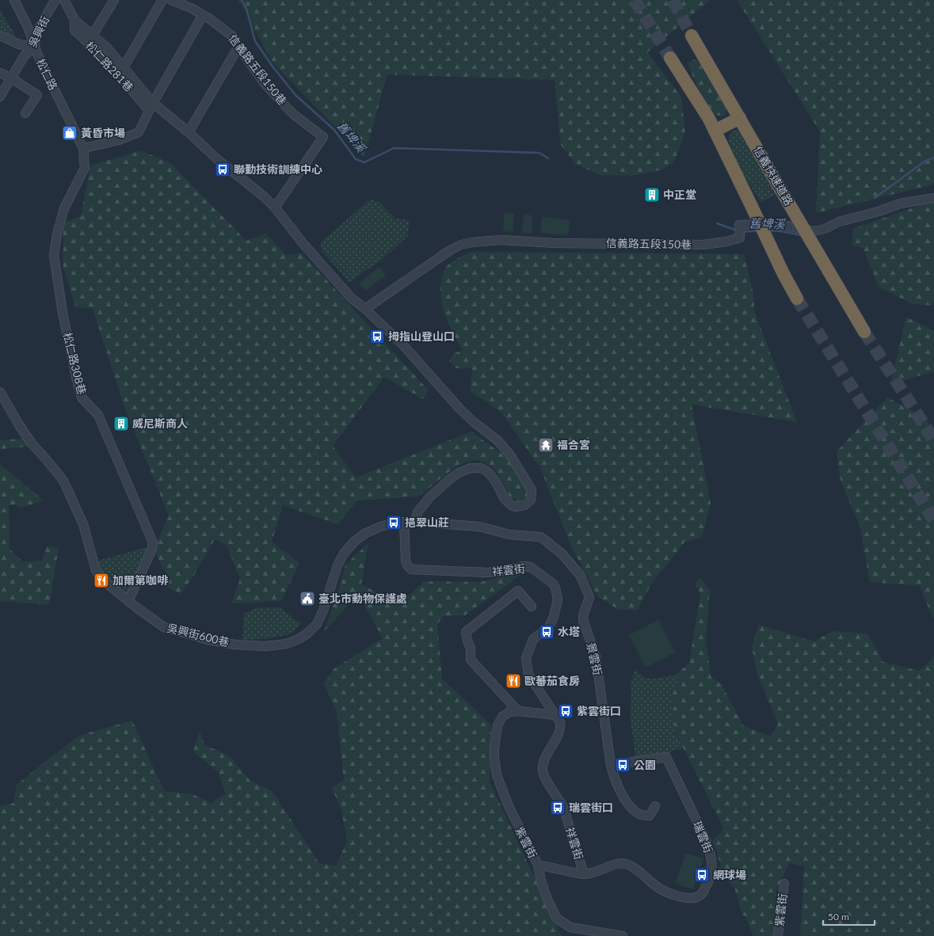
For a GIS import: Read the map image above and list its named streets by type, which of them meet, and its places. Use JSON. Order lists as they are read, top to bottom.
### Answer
{
  "streets": {
    "highway": ["信義快速道路"],
    "street": [
      "吳興街",
      "松仁路281巷",
      "信義路五段150巷",
      "松仁路",
      "松仁路308巷",
      "祥雲街",
      "吳興街600巷",
      "景雲街",
      "瑞雲街",
      "紫雲街"
    ]
  },
  "crossings": [
    ["吳興街", "松仁路"],
    ["松仁路", "松仁路308巷"],
    ["松仁路308巷", "吳興街600巷"],
    ["祥雲街", "吳興街600巷"],
    ["祥雲街", "景雲街"],
    ["祥雲街", "瑞雲街"],
    ["祥雲街", "紫雲街"],
    ["吳興街600巷", "景雲街"],
    ["景雲街", "瑞雲街"],
    ["瑞雲街", "紫雲街"]
  ],
  "water": ["舊埤溪"],
  "places": {
    "shop": ["黃昏市場"],
    "bus stop": [
      "聯勤技術訓練中心",
      "拇指山登山口",
      "挹翠山莊",
      "水塔",
      "紫雲街口",
      "公園",
      "瑞雲街口",
      "網球場"
    ],
    "building": ["中正堂", "威尼斯商人"],
    "temple": ["福合宮"],
    "restaurant": ["加爾第咖啡", "歐蕃茄食房"],
    "public building": ["臺北市動物保護處"]
  },
  "scale_bar": "50 m"
}
